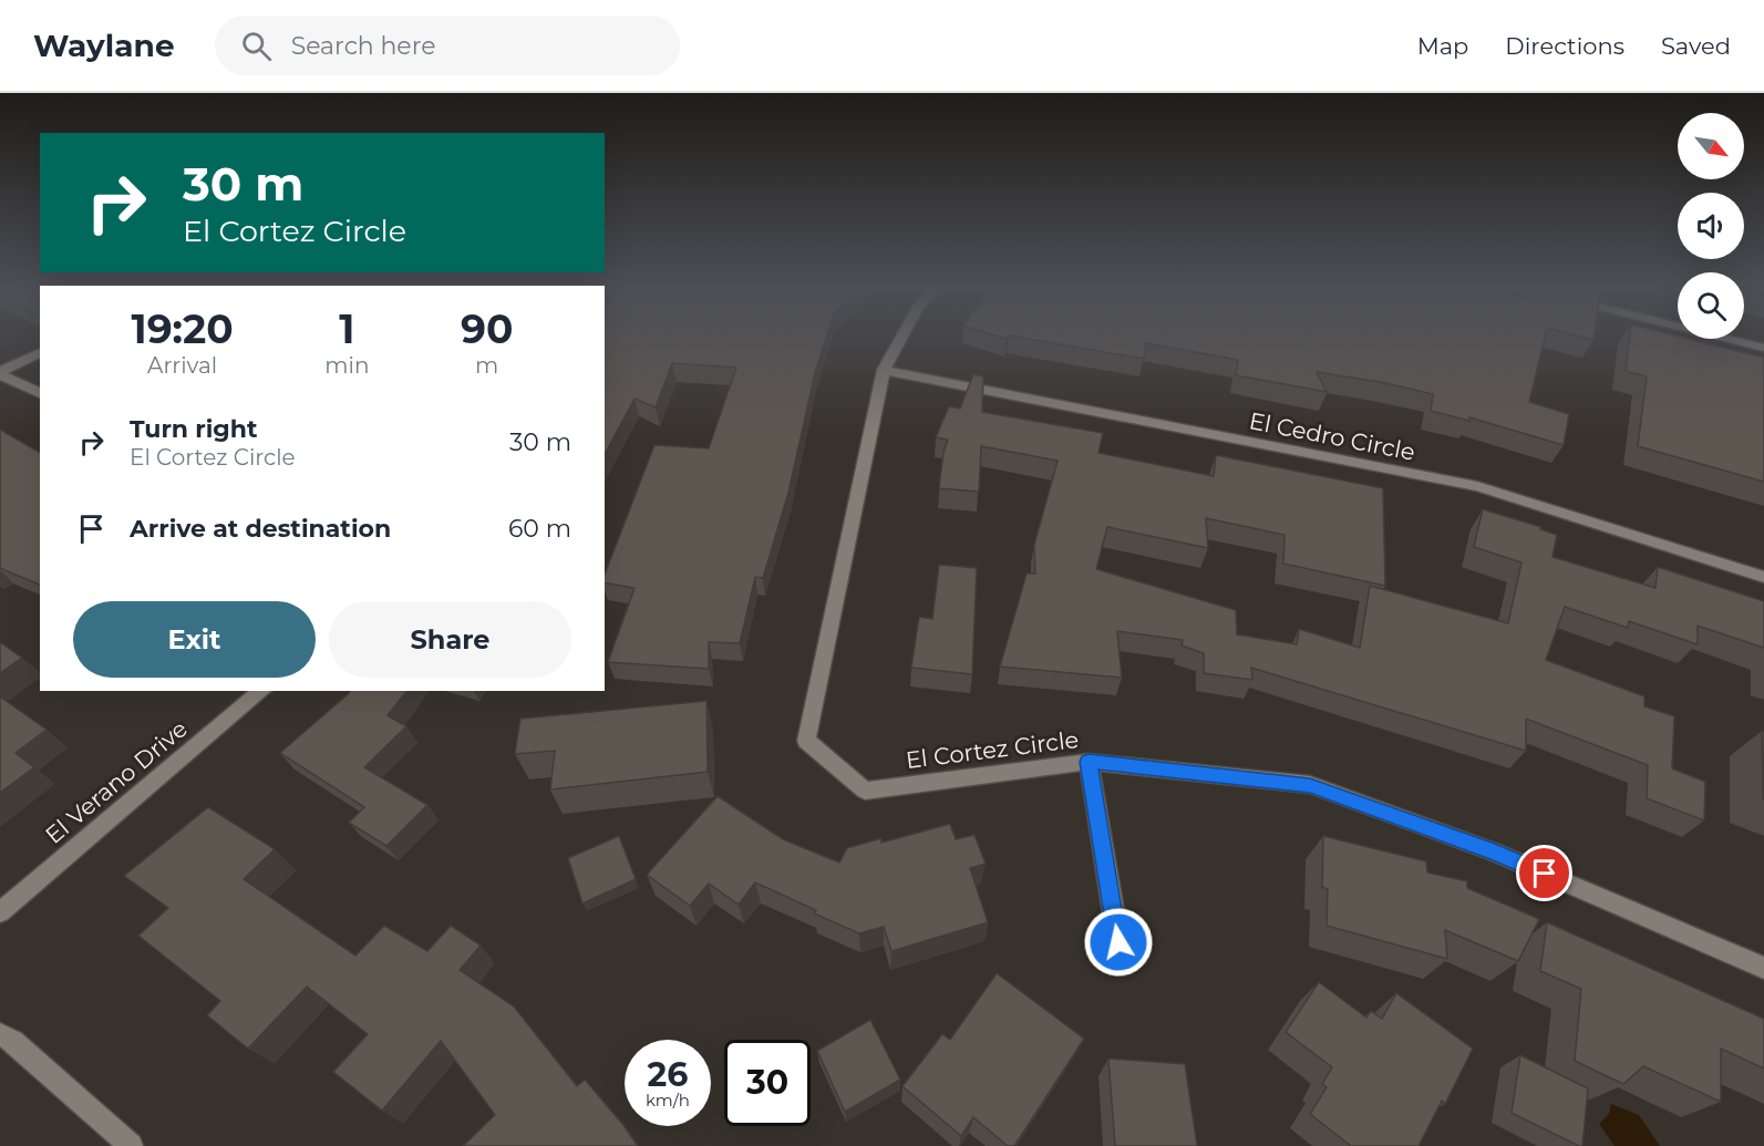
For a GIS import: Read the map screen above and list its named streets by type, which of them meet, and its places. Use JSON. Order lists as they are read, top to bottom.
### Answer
{
  "streets": {
    "street": ["El Cedro Circle", "El Cortez Circle", "El Verano Drive"]
  },
  "crossings": [
    ["El Cedro Circle", "El Cortez Circle"]
  ],
  "north": "bottom right",
  "page": {
    "header": "Waylane",
    "search": "Search here",
    "nav": ["Map", "Directions", "Saved"],
    "turn": ["30 m", "El Cortez Circle"],
    "eta": [
      "19:20",
      "Arrival",
      "1",
      "min",
      "90",
      "m"
    ],
    "list": [
      {
        "name": "Turn right",
        "note": "El Cortez Circle",
        "value": "30 m"
      },
      {
        "name": "Arrive at destination",
        "value": "60 m"
      }
    ],
    "buttons": ["Exit", "Share"],
    "speed": "26 km/h",
    "limit": "30"
  }
}
